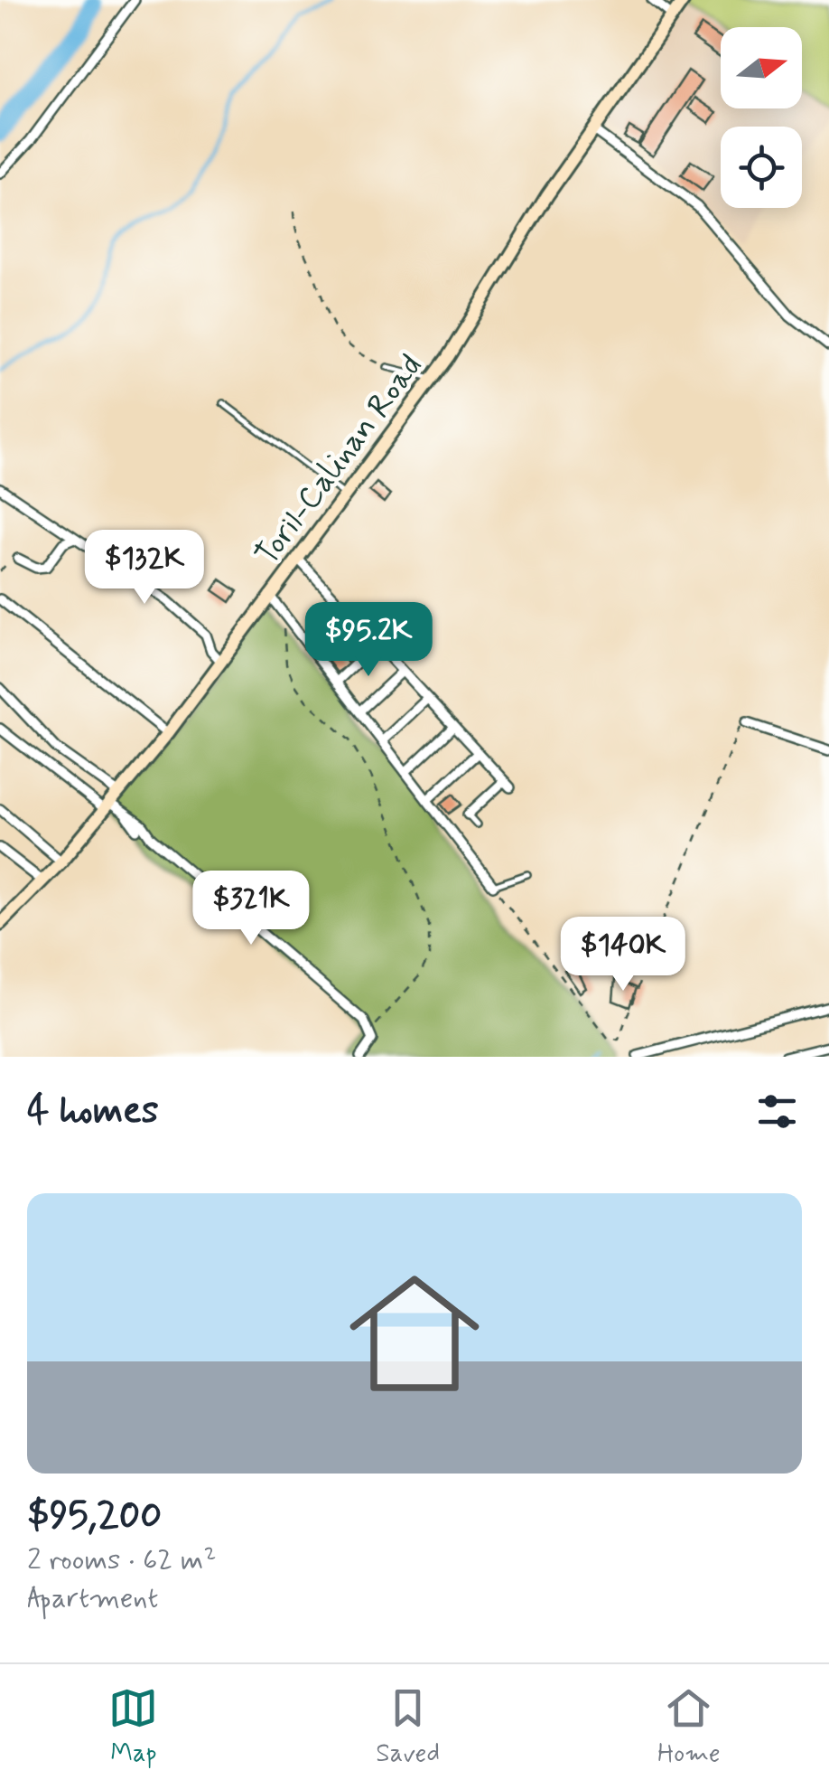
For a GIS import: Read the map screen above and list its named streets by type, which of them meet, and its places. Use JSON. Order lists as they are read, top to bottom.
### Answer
{
  "streets": {
    "main road": ["Toril-Calinan Road"]
  },
  "north": "right",
  "page": {
    "price": [
      "$132K",
      "$95.2K",
      "$321K",
      "$140K"
    ],
    "heading": "4 homes",
    "list": [
      {
        "name": "$95,200",
        "note": "2 rooms · 62 m² · Apartment"
      }
    ],
    "tabs": ["Map", "Saved", "Home"]
  }
}
